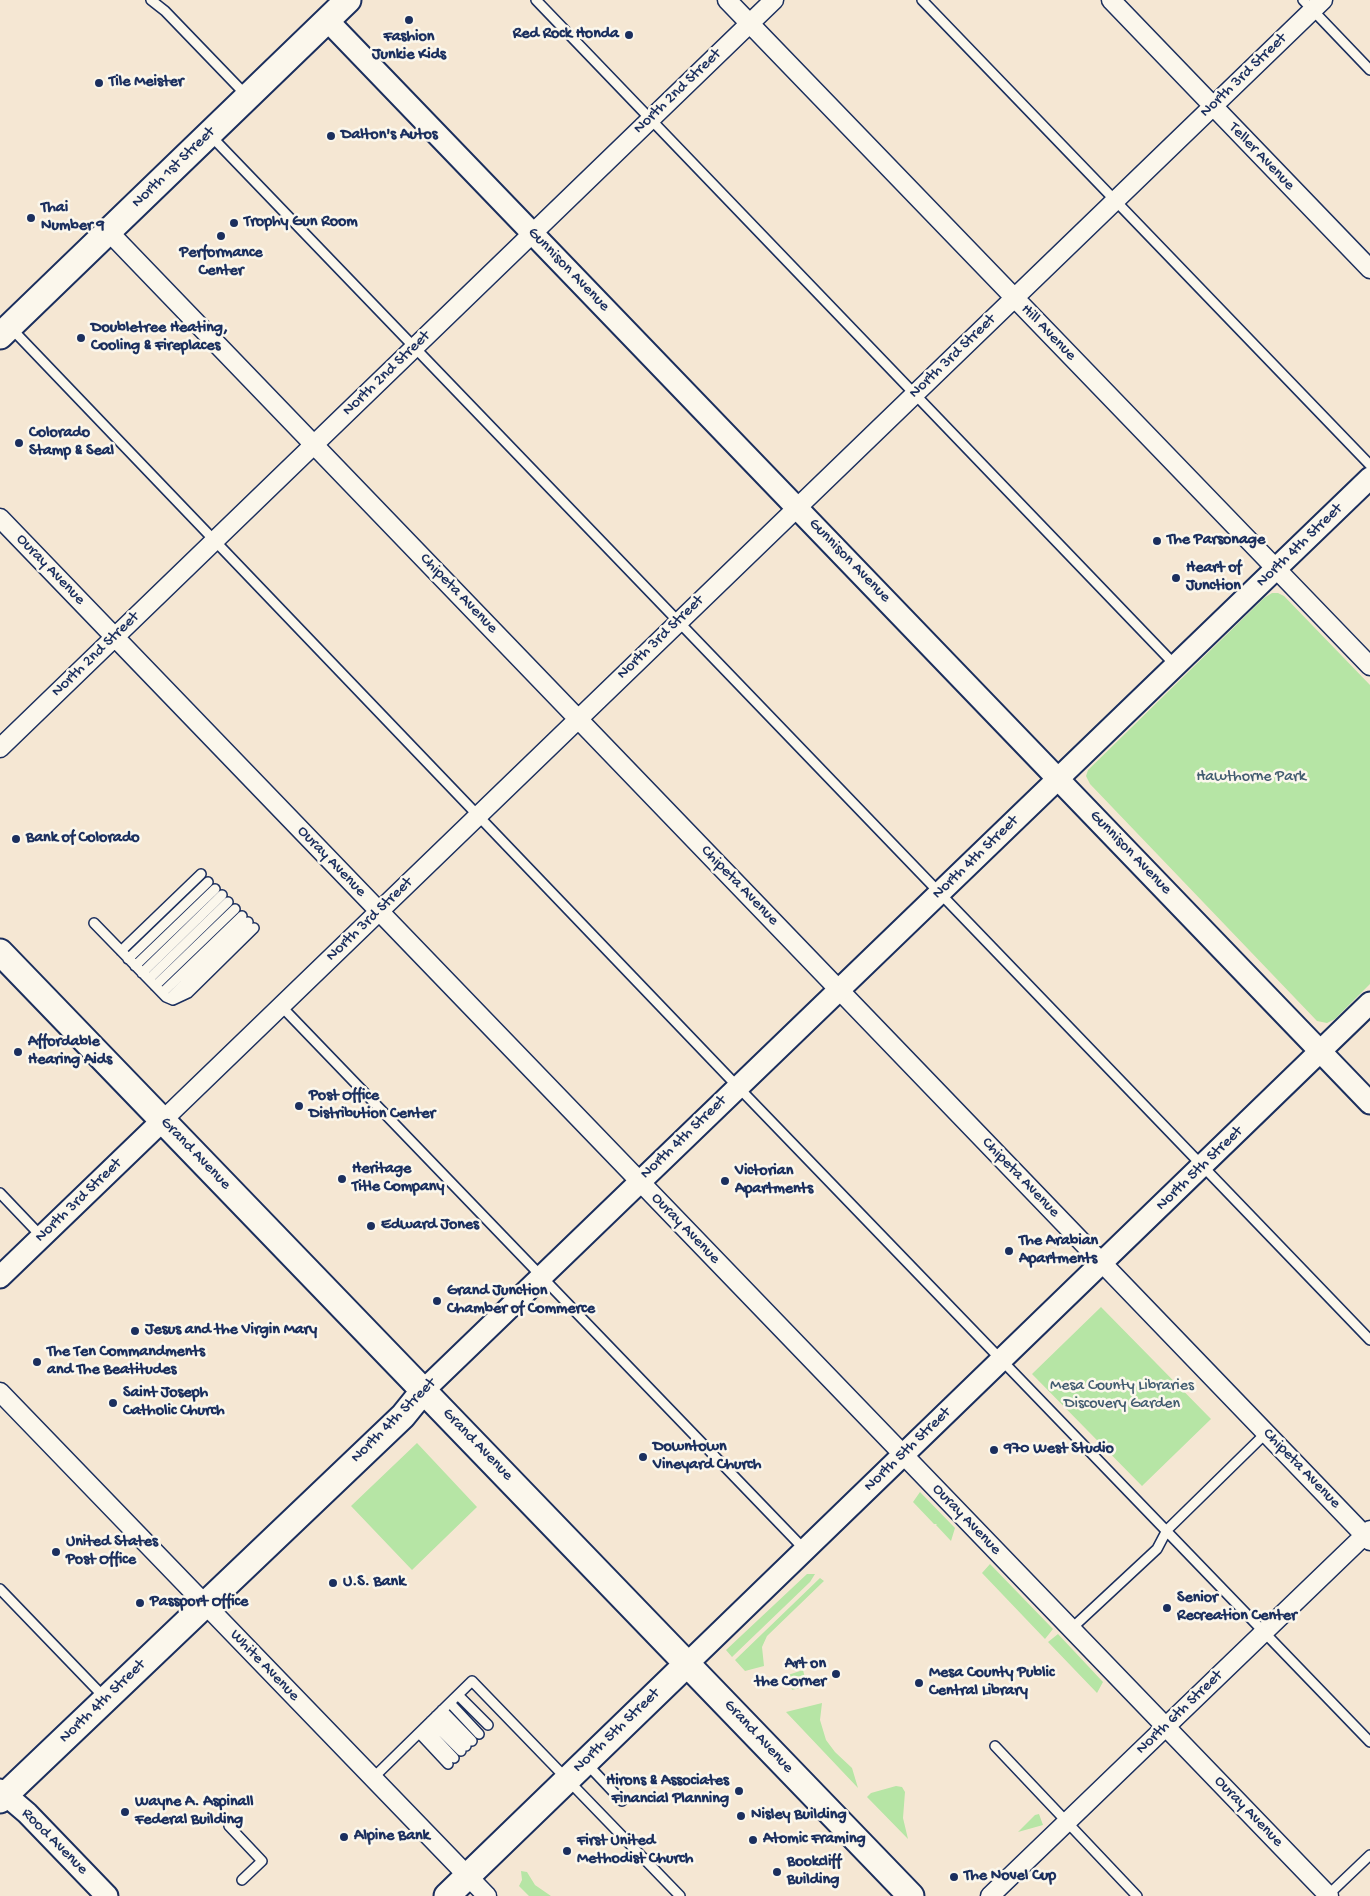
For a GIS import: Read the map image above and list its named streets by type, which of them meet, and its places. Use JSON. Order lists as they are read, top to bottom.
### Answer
{
  "streets": {
    "main road": [
      "North 1st Street",
      "North 4th Street",
      "Grand Avenue",
      "North 5th Street"
    ],
    "street": [
      "North 3rd Street",
      "North 2nd Street",
      "Teller Avenue",
      "Gunnison Avenue",
      "Hill Avenue",
      "Ouray Avenue",
      "Chipeta Avenue",
      "White Avenue",
      "North 6th Street",
      "Rood Avenue"
    ]
  },
  "crossings": [
    ["North 3rd Street", "Teller Avenue"],
    ["North 3rd Street", "Gunnison Avenue"],
    ["North 3rd Street", "Hill Avenue"],
    ["North 3rd Street", "Ouray Avenue"],
    ["North 3rd Street", "Chipeta Avenue"],
    ["North 3rd Street", "Grand Avenue"],
    ["North 2nd Street", "Gunnison Avenue"],
    ["North 2nd Street", "Hill Avenue"],
    ["North 2nd Street", "Ouray Avenue"],
    ["North 2nd Street", "Chipeta Avenue"],
    ["North 1st Street", "Gunnison Avenue"],
    ["North 1st Street", "Chipeta Avenue"],
    ["Gunnison Avenue", "North 4th Street"],
    ["Gunnison Avenue", "North 5th Street"],
    ["Hill Avenue", "North 4th Street"],
    ["North 4th Street", "Ouray Avenue"],
    ["North 4th Street", "Chipeta Avenue"],
    ["North 4th Street", "Grand Avenue"],
    ["North 4th Street", "White Avenue"],
    ["North 4th Street", "Rood Avenue"],
    ["Ouray Avenue", "North 5th Street"],
    ["Ouray Avenue", "North 6th Street"],
    ["Chipeta Avenue", "North 5th Street"],
    ["Chipeta Avenue", "North 6th Street"],
    ["Grand Avenue", "North 5th Street"],
    ["North 5th Street", "White Avenue"]
  ],
  "parks": ["Hawthorne Park", "Mesa County Libraries Discovery Garden"],
  "places": [
    "Fashion Junkie Kids",
    "Red Rock Honda",
    "Tile Meister",
    "Dalton's Autos",
    "Thai Number 9",
    "Trophy Gun Room",
    "Performance Center",
    "Doubletree Heating, Cooling & Fireplaces",
    "Colorado Stamp & Seal",
    "The Parsonage",
    "Heart of Junction",
    "Bank of Colorado",
    "Affordable Hearing Aids",
    "Post Office Distribution Center",
    "Heritage Title Company",
    "Victorian Apartments",
    "Edward Jones",
    "The Arabian Apartments",
    "Grand Junction Chamber of Commerce",
    "Jesus and the Virgin Mary",
    "The Ten Commandments and The Beatitudes",
    "Saint Joseph Catholic Church",
    "970 West Studio",
    "Downtown Vineyard Church",
    "United States Post Office",
    "U.S. Bank",
    "Passport Office",
    "Senior Recreation Center",
    "Art on the Corner",
    "Mesa County Public Central Library",
    "Hirons & Associates Financial Planning",
    "Wayne A. Aspinall Federal Building",
    "Nisley Building",
    "Alpine Bank",
    "Atomic Framing",
    "First United Methodist Church",
    "Bookcliff Building",
    "The Novel Cup"
  ]
}
